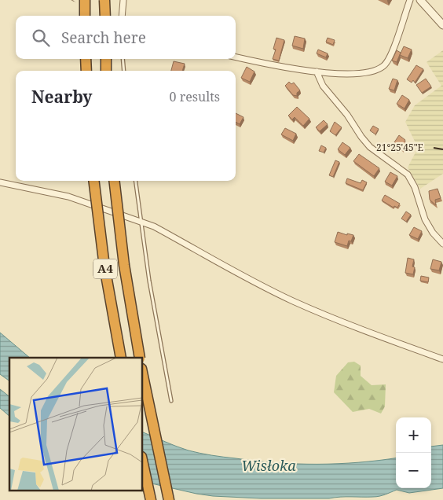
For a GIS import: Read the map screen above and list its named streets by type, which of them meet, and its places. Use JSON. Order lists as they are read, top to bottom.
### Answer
{
  "streets": {
    "highway": ["A4"]
  },
  "water": ["Wisłoka"],
  "page": {
    "search": "Search here",
    "heading": ["Nearby", "0 results"],
    "map_buttons": ["+", "−"]
  },
  "coordinates": ["21°25'45\"E"]
}
